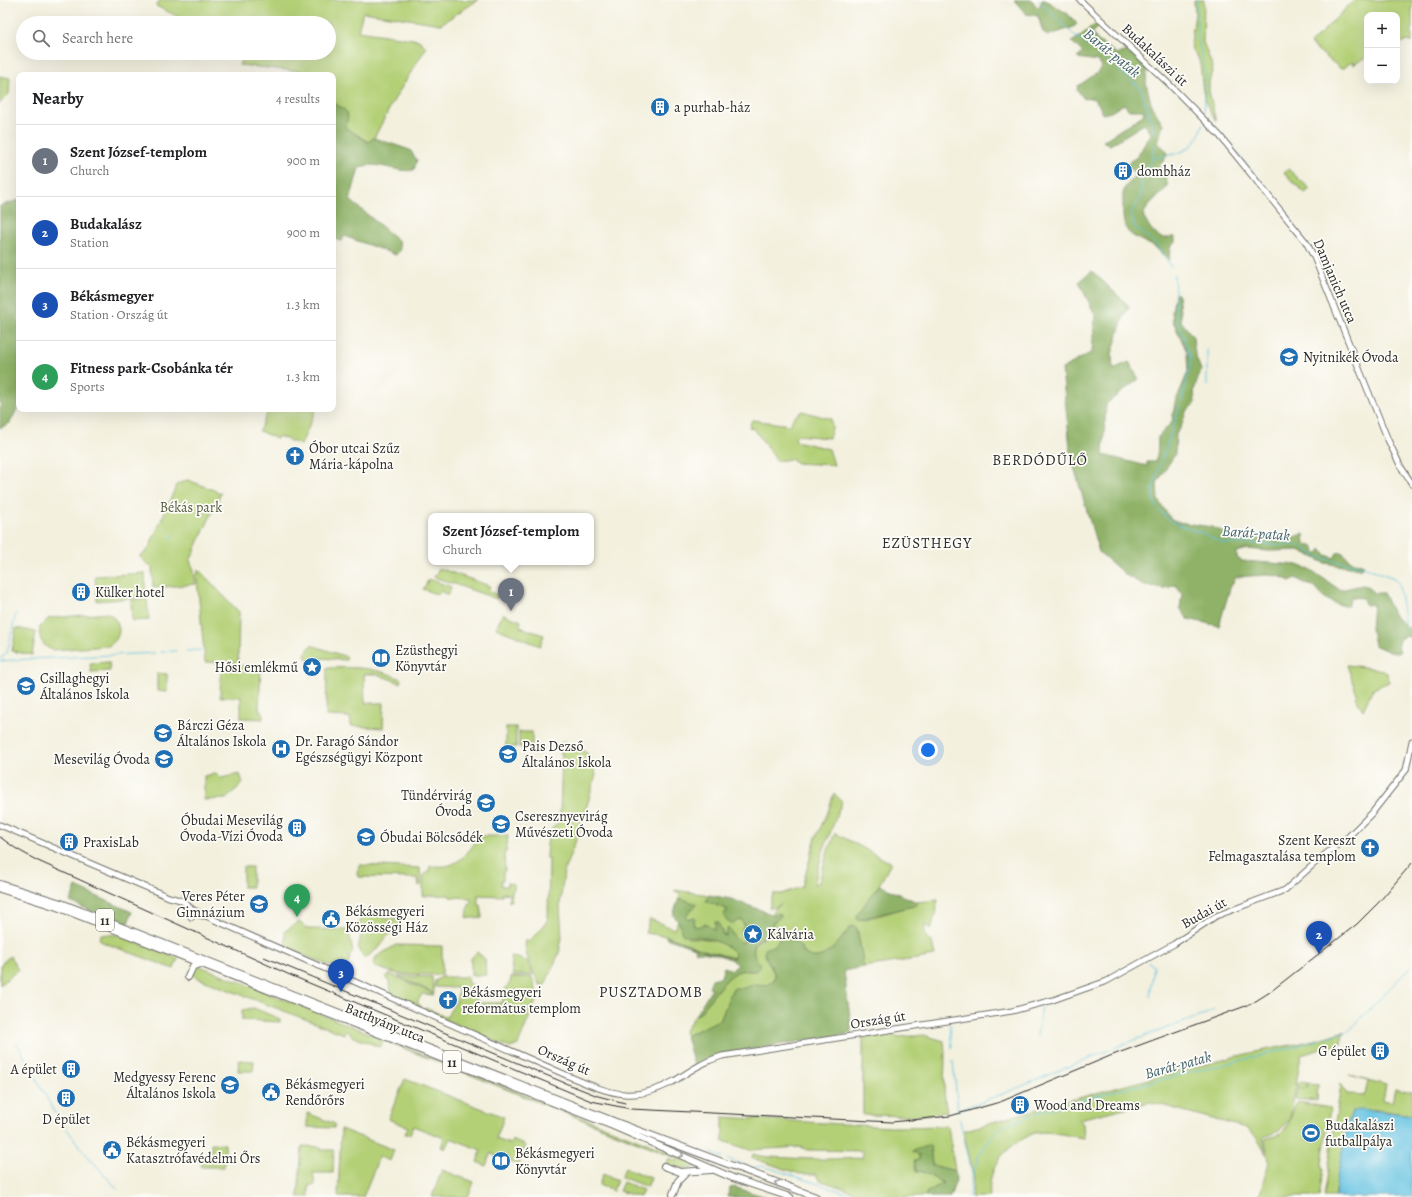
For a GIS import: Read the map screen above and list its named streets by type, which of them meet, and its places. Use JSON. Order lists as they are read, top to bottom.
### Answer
{
  "streets": {
    "main road": [
      "Budakalászi út",
      "Damjanich utca",
      "Budai út",
      "11",
      "Ország út",
      "Batthyány utca"
    ]
  },
  "crossings": [
    ["Budakalászi út", "Damjanich utca"],
    ["Budai út", "Ország út"],
    ["11", "Batthyány utca"]
  ],
  "districts": ["BERDÓDŰLŐ", "EZÜSTHEGY", "PUSZTADOMB"],
  "water": ["Barát-patak"],
  "parks": ["Békás park"],
  "places": {
    "building": [
      "a purhab-ház",
      "dombház",
      "Külker hotel",
      "Óbudai Mesevilág Óvoda-Vízi Óvoda",
      "PraxisLab",
      "G épület",
      "A épület",
      "D épület",
      "Wood and Dreams"
    ],
    "school or university": [
      "Nyitnikék Óvoda",
      "Csillaghegyi Általános Iskola",
      "Bárczi Géza Általános Iskola",
      "Pais Dezső Általános Iskola",
      "Mesevilág Óvoda",
      "Tündérvirág Óvoda",
      "Cseresznyevirág Művészeti Óvoda",
      "Óbudai Bölcsődék",
      "Veres Péter Gimnázium",
      "Medgyessy Ferenc Általános Iskola"
    ],
    "church": ["Óbor utcai Szűz Mária-kápolna", "Szent Kereszt Felmagasztalása templom", "Békásmegyeri református templom"],
    "library": ["Ezüsthegyi Könyvtár", "Békásmegyeri Könyvtár"],
    "place": ["Hősi emlékmű", "Kálvária"],
    "hospital": ["Dr. Faragó Sándor Egészségügyi Központ"],
    "public building": ["Békásmegyeri Közösségi Ház", "Békásmegyeri Rendőrőrs", "Békásmegyeri Katasztrófavédelmi Őrs"],
    "sports": ["Budakalászi futballpálya"]
  },
  "page": {
    "map_buttons": ["+", "−"],
    "search": "Search here",
    "heading": ["Nearby", "4 results"],
    "list": [
      {
        "mark": "1",
        "name": "Szent József-templom",
        "note": "Church",
        "value": "900 m"
      },
      {
        "mark": "2",
        "name": "Budakalász",
        "note": "Station",
        "value": "900 m"
      },
      {
        "mark": "3",
        "name": "Békásmegyer",
        "note": "Station · Ország út",
        "value": "1.3 km"
      },
      {
        "mark": "4",
        "name": "Fitness park-Csobánka tér",
        "note": "Sports",
        "value": "1.3 km"
      }
    ],
    "popup": ["Szent József-templom", "Church"],
    "pins": [
      "1",
      "4",
      "2",
      "3"
    ]
  }
}
